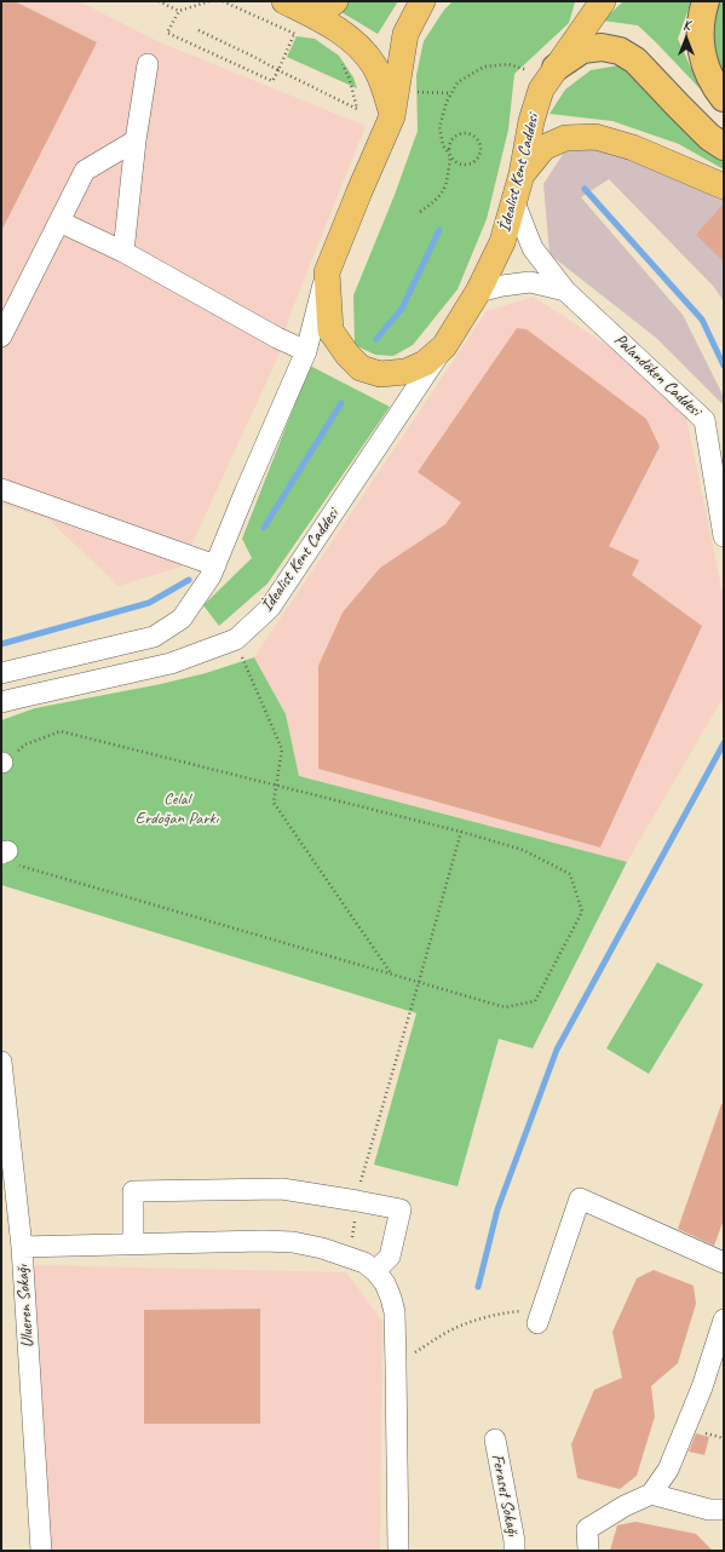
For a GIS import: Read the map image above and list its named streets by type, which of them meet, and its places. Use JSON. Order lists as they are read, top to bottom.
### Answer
{
  "streets": {
    "main road": ["İdealist Kent Caddesi"],
    "street": ["Palandöken Caddesi", "Ulueren Sokağı", "Feraset Sokağı"]
  },
  "crossings": [
    ["İdealist Kent Caddesi", "Palandöken Caddesi"]
  ],
  "parks": ["Celal Erdoğan Parkı"],
  "north": "top"
}
